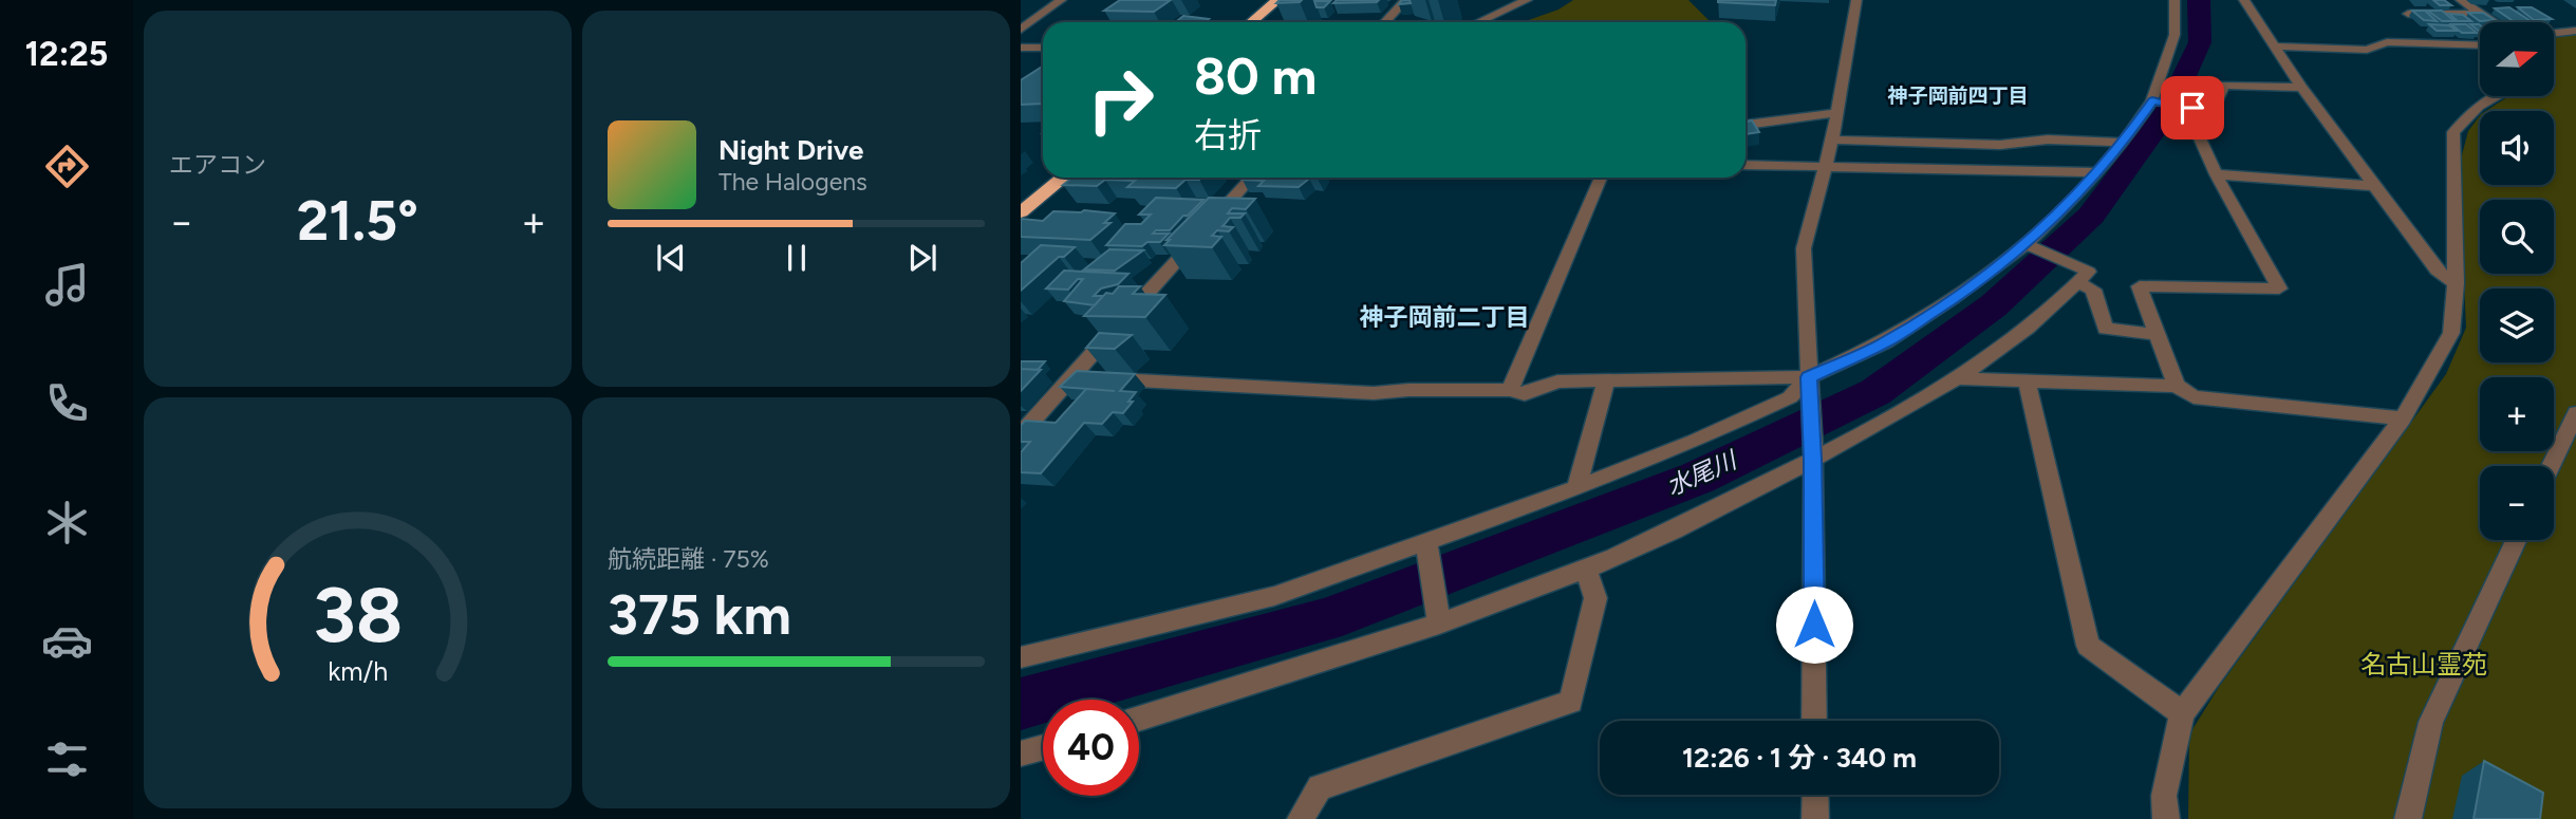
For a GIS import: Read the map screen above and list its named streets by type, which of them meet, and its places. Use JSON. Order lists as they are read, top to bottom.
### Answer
{
  "districts": ["神子岡前四丁目", "神子岡前二丁目"],
  "water": ["水尾川"],
  "parks": ["名古山霊苑"],
  "north": "right",
  "page": {
    "tabs": "12:25",
    "tile": [
      "エアコン",
      ["航続距離 · 75%", "375 km"]
    ],
    "map_buttons": ["+", "−"],
    "turn": ["80 m", "右折"],
    "song": ["Night Drive", "The Halogens"],
    "heat": ["−", "21.5°", "+"],
    "limit": "40",
    "trip": "12:26 · 1 分 · 340 m",
    "gauge": ["38", "km/h"]
  }
}
